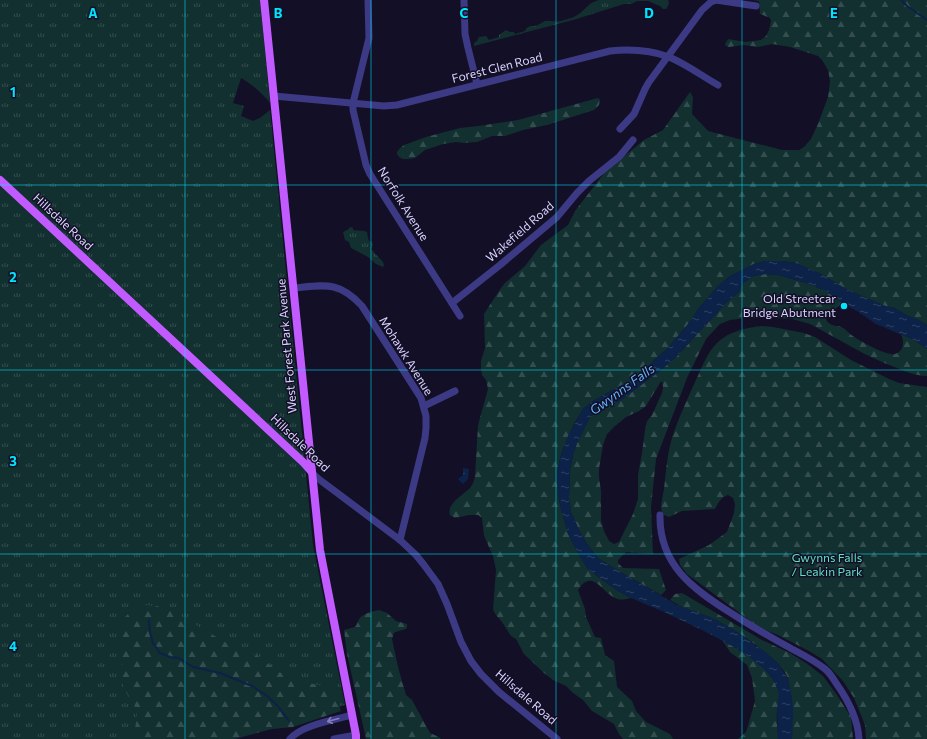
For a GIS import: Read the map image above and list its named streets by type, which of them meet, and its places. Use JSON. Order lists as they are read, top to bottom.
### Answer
{
  "streets": {
    "main road": ["Hillsdale Road", "West Forest Park Avenue"],
    "street": [
      "Forest Glen Road",
      "Norfolk Avenue",
      "Wakefield Road",
      "Mohawk Avenue"
    ]
  },
  "crossings": [
    ["Forest Glen Road", "Norfolk Avenue"],
    ["Forest Glen Road", "West Forest Park Avenue"],
    ["Norfolk Avenue", "Wakefield Road"],
    ["Hillsdale Road", "West Forest Park Avenue"],
    ["Hillsdale Road", "Mohawk Avenue"],
    ["West Forest Park Avenue", "Mohawk Avenue"]
  ],
  "water": ["Gwynns Falls"],
  "parks": ["Gwynns Falls / Leakin Park"],
  "places": ["Old Streetcar Bridge Abutment"],
  "grid": {
    "columns": [
      "A",
      "B",
      "C",
      "D",
      "E"
    ],
    "rows": [
      "1",
      "2",
      "3",
      "4"
    ]
  }
}
